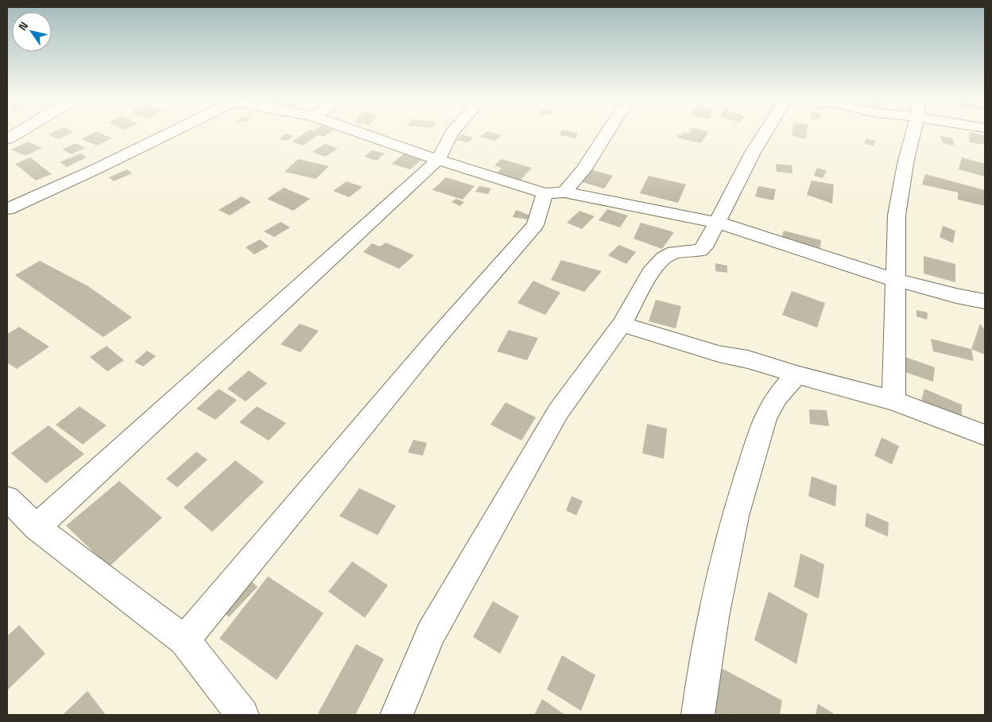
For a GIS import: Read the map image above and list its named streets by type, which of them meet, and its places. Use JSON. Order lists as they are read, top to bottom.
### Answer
{
  "north": "top left"
}
